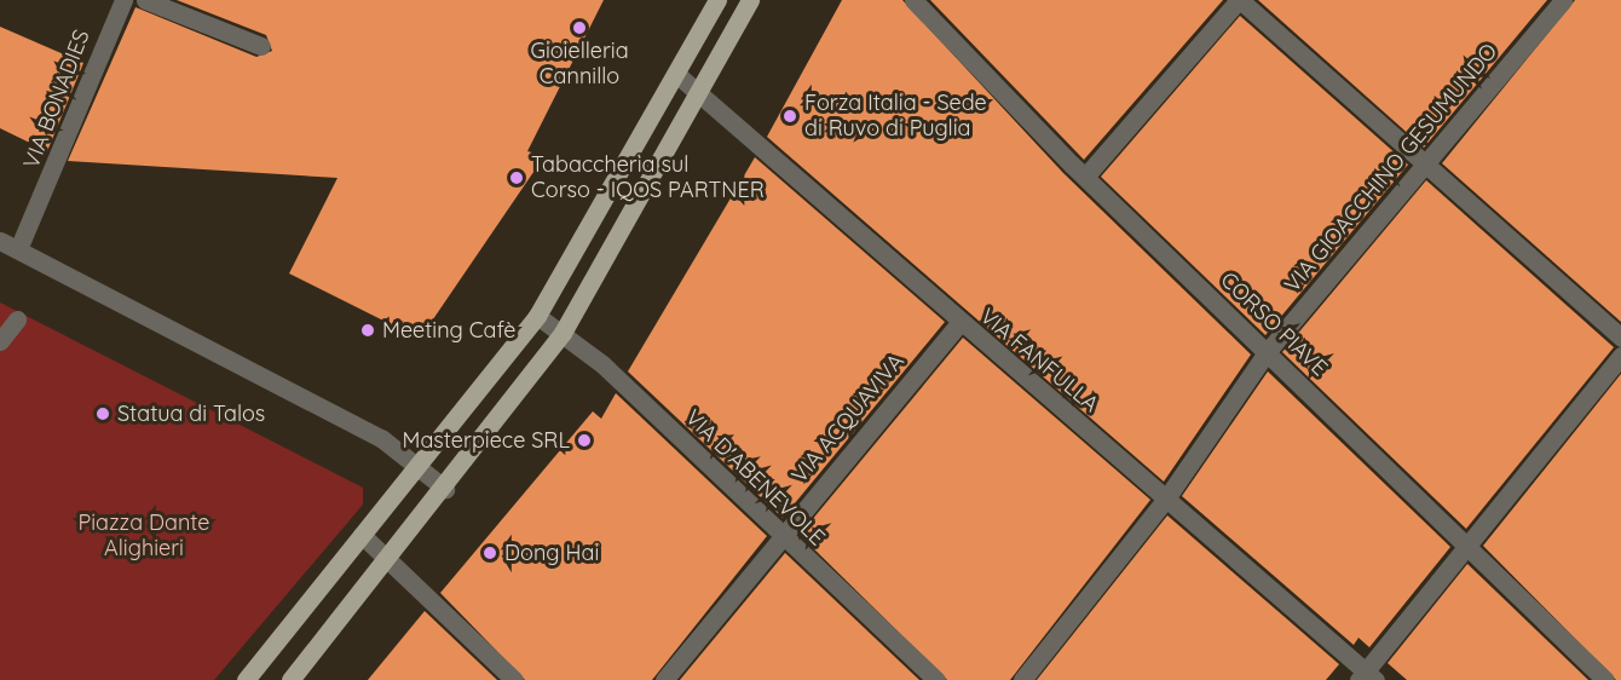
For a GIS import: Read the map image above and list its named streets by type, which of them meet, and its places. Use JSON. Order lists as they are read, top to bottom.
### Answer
{
  "streets": {
    "street": [
      "VIA BONADIES",
      "VIA GIOACCHINO GESUMUNDO",
      "CORSO PIAVE",
      "VIA FANFULLA",
      "VIA ACQUAVIVA",
      "VIA D'ABENEVOLE"
    ]
  },
  "crossings": [
    ["VIA GIOACCHINO GESUMUNDO", "CORSO PIAVE"],
    ["VIA GIOACCHINO GESUMUNDO", "VIA FANFULLA"],
    ["VIA FANFULLA", "VIA ACQUAVIVA"],
    ["VIA ACQUAVIVA", "VIA D'ABENEVOLE"]
  ],
  "parks": ["Piazza Dante Alighieri"],
  "places": [
    "Gioielleria Cannillo",
    "Forza Italia - Sede di Ruvo di Puglia",
    "Tabaccheria sul Corso - IQOS PARTNER",
    "Meeting Cafè",
    "Statua di Talos",
    "Masterpiece SRL",
    "Dong Hai"
  ]
}
